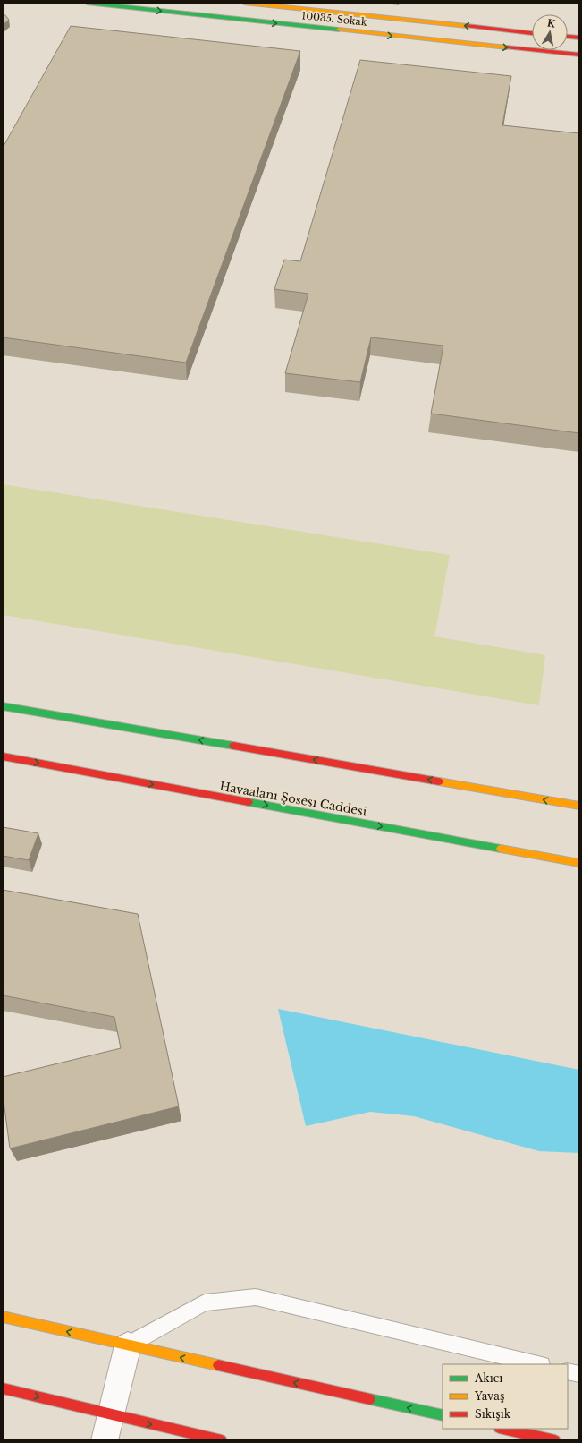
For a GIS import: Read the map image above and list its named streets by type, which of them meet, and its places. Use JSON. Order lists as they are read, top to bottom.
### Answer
{
  "streets": {
    "street": ["10035. Sokak", "Havaalanı Şosesi Caddesi"]
  },
  "legend": ["Akıcı", "Yavaş", "Sıkışık"],
  "north": "top"
}
